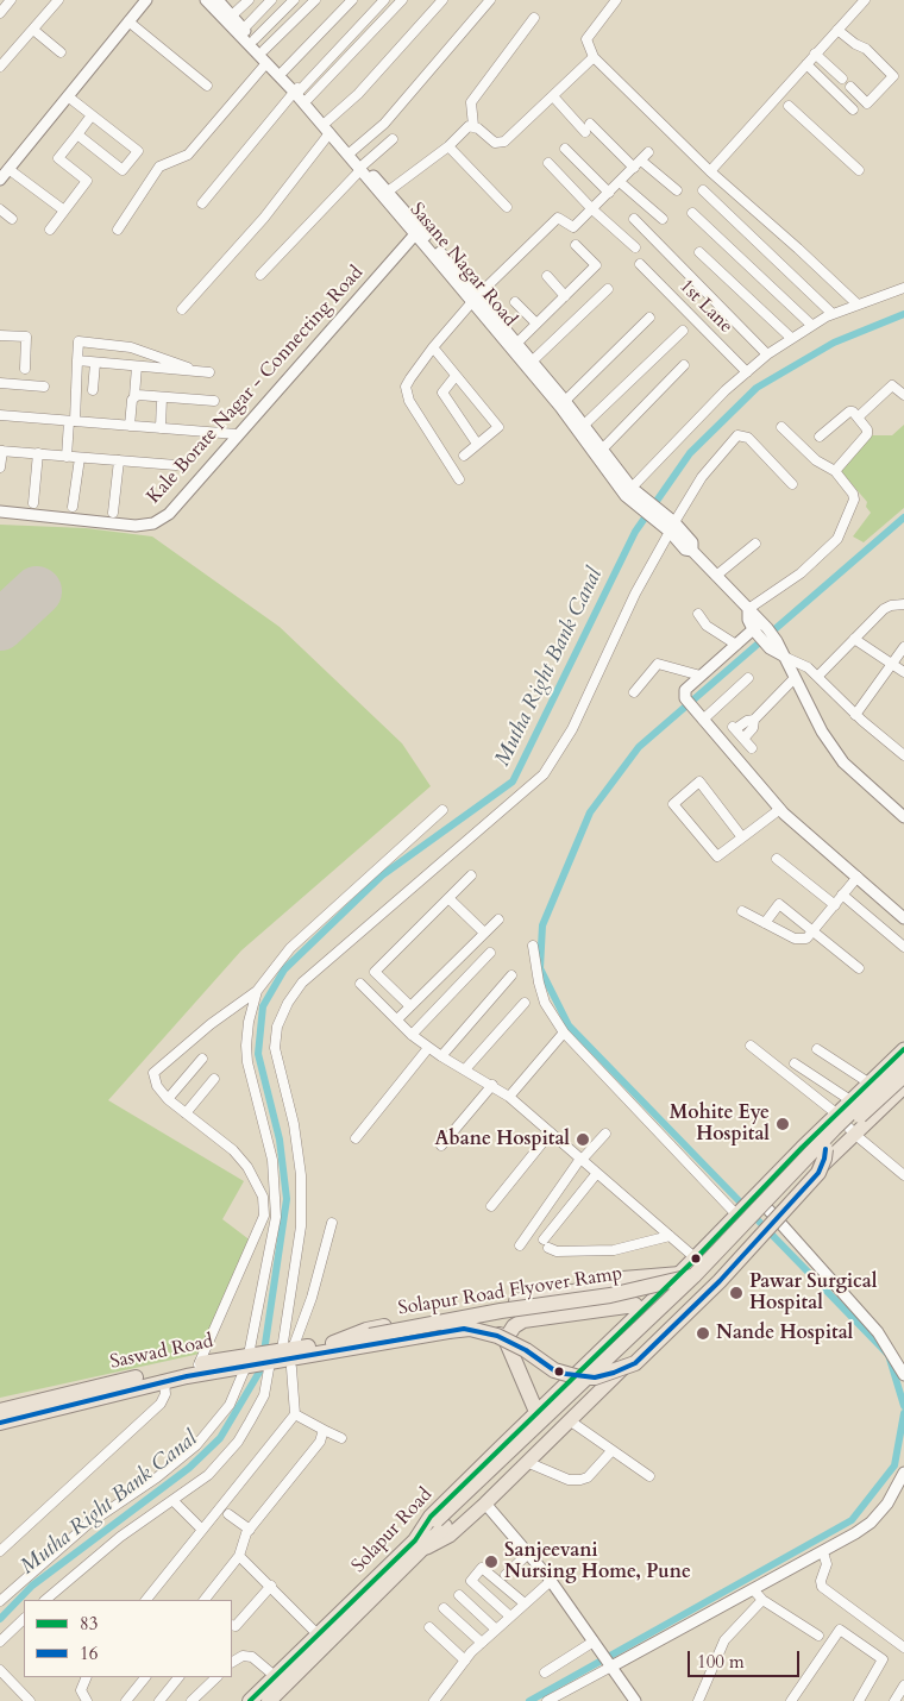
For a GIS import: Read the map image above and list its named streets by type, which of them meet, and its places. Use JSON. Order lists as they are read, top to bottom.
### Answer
{
  "streets": {
    "highway": ["Solapur Road Flyover Ramp", "Saswad Road", "Solapur Road"],
    "street": ["Sasane Nagar Road", "1st Lane", "Kale Borate Nagar - Connecting Road"]
  },
  "crossings": [
    ["Sasane Nagar Road", "Kale Borate Nagar - Connecting Road"],
    ["Solapur Road Flyover Ramp", "Saswad Road"]
  ],
  "water": ["Mutha Right Bank Canal"],
  "places": [
    "Mohite Eye Hospital",
    "Abane Hospital",
    "Pawar Surgical Hospital",
    "Nande Hospital",
    "Sanjeevani Nursing Home, Pune"
  ],
  "lines": ["transit line 83", "transit line 16"],
  "legend": ["83", "16"],
  "scale_bar": "100 m"
}
